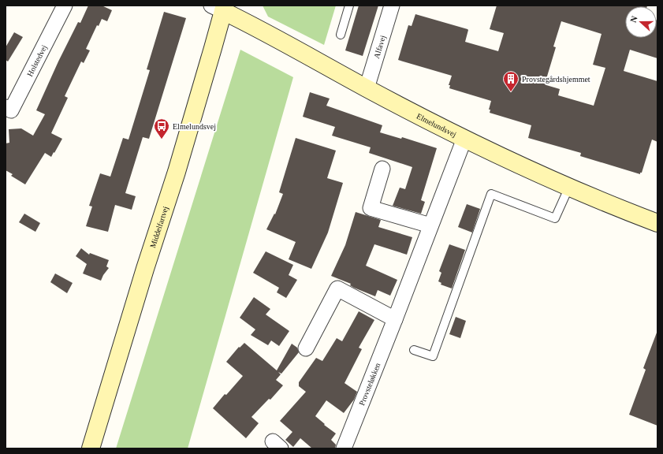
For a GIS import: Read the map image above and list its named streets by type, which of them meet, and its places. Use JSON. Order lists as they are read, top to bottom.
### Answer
{
  "streets": {
    "street": [
      "Alfavej",
      "Holstedvej",
      "Elmelundsvej",
      "Middelfartvej",
      "Provsteløkken"
    ]
  },
  "crossings": [
    ["Alfavej", "Elmelundsvej"],
    ["Elmelundsvej", "Middelfartvej"],
    ["Elmelundsvej", "Provsteløkken"]
  ],
  "places": {
    "building": ["Provstegårdshjemmet"],
    "bus stop": ["Elmelundsvej"]
  },
  "north": "left"
}
